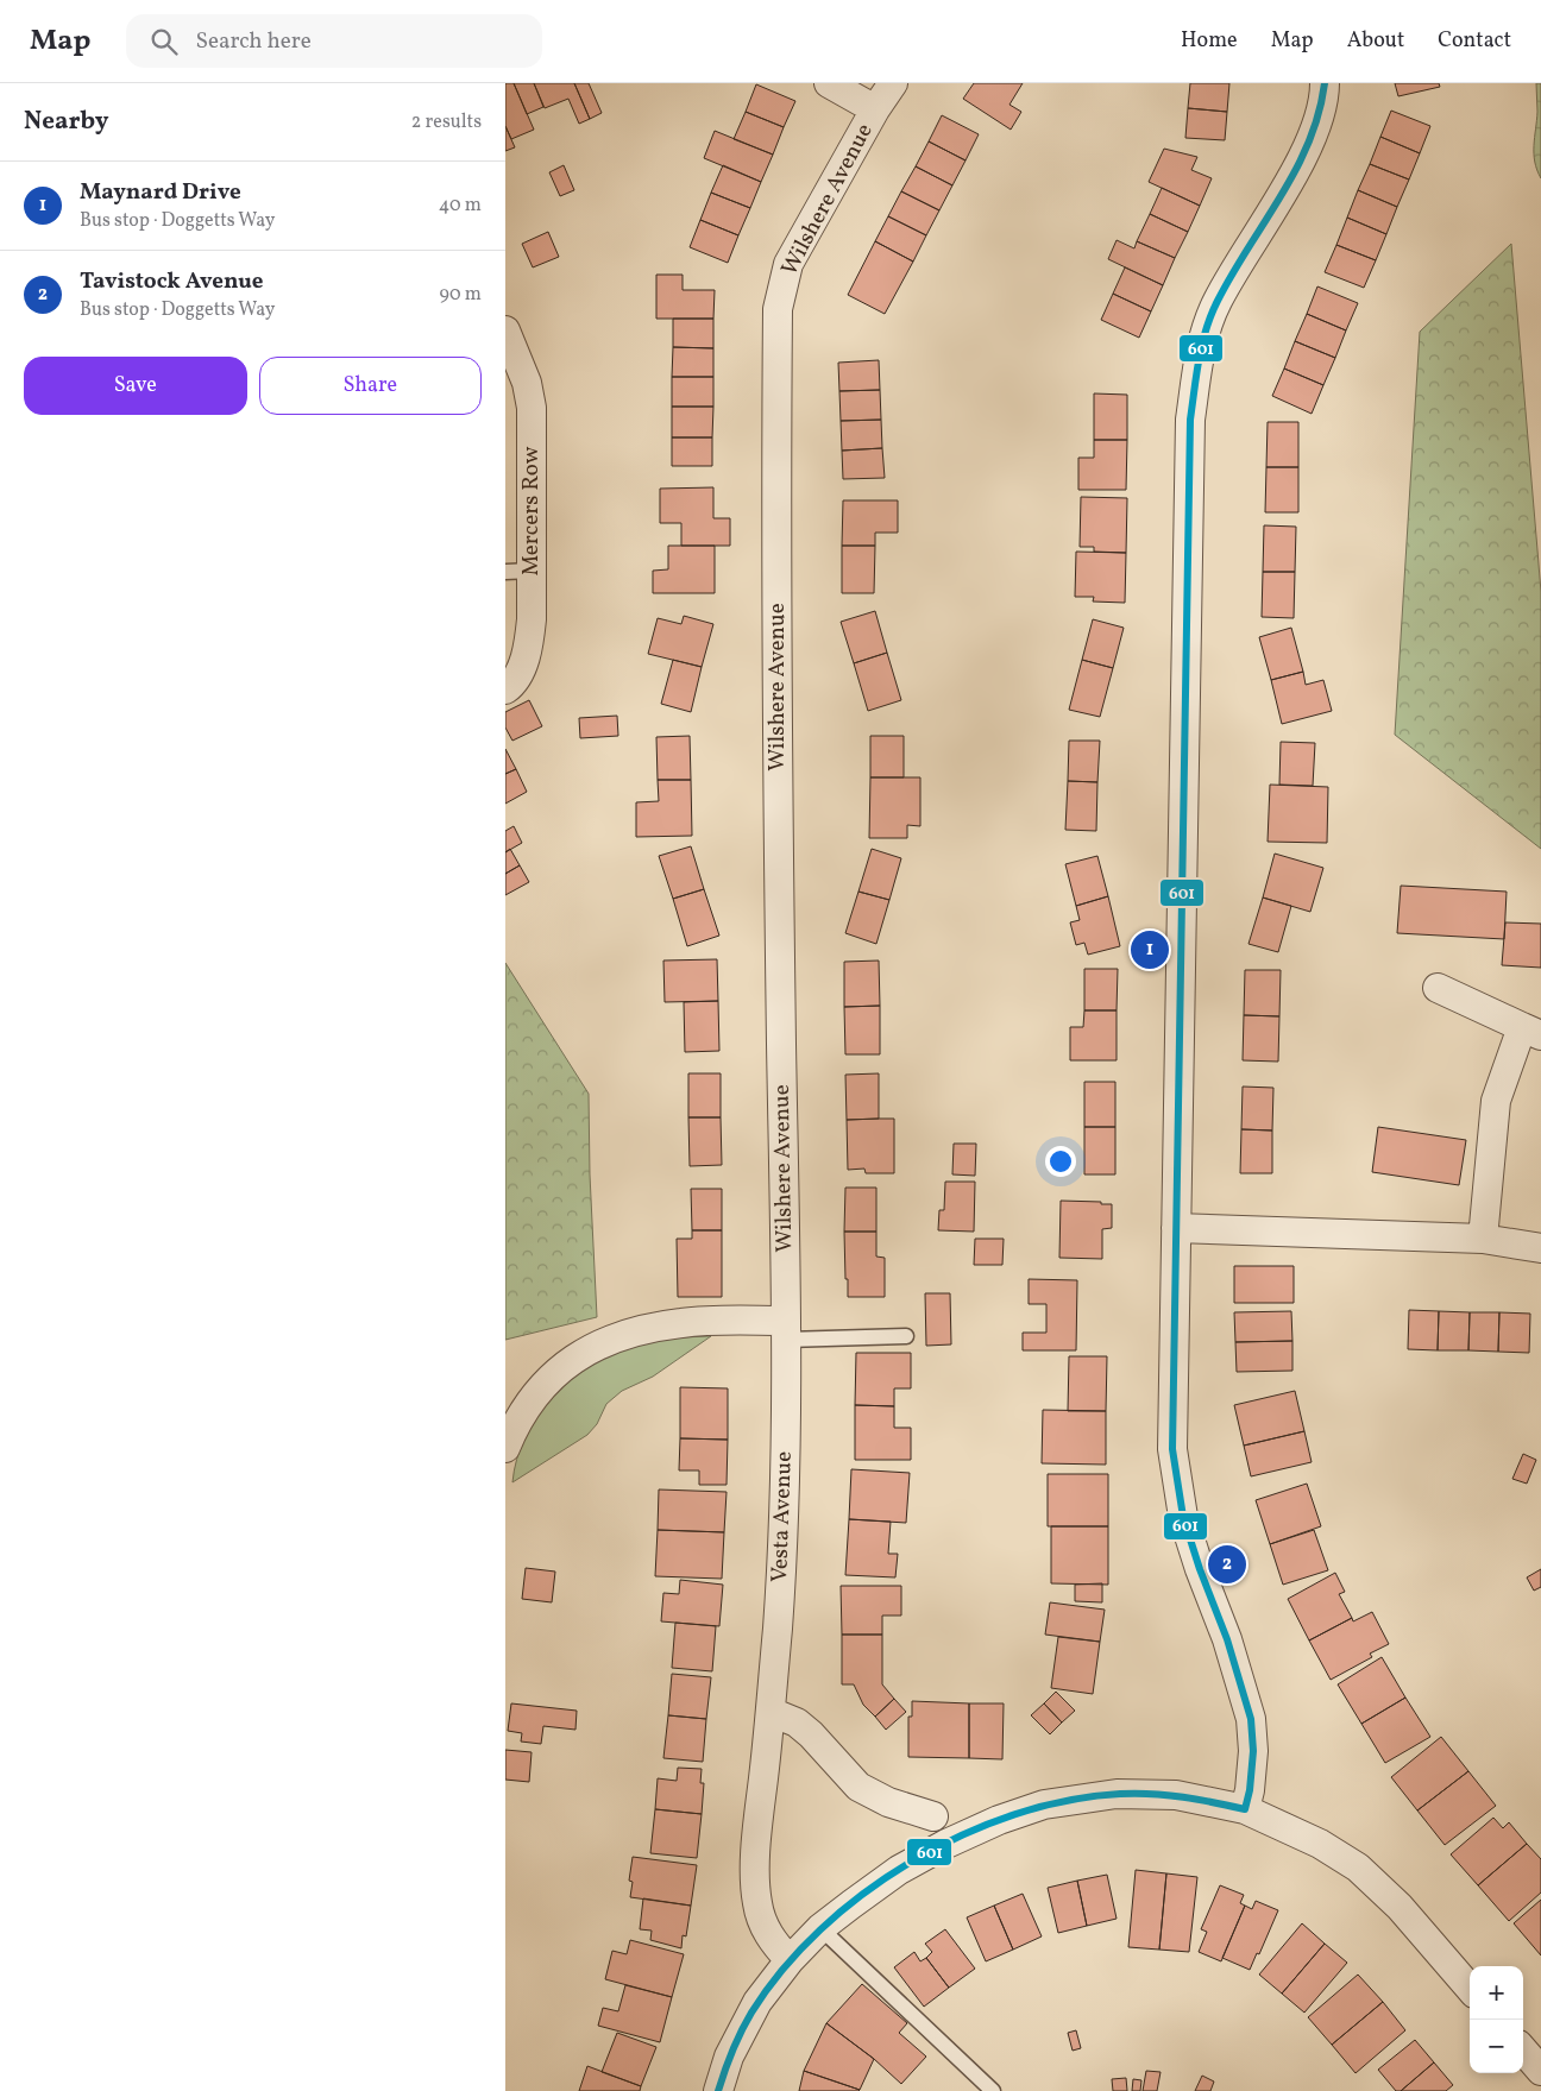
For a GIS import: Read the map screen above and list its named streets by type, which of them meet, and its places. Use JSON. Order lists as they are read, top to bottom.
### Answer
{
  "streets": {
    "street": ["Wilshere Avenue", "Mercers Row", "Vesta Avenue"]
  },
  "crossings": [
    ["Wilshere Avenue", "Vesta Avenue"]
  ],
  "lines": ["transit line 601"],
  "page": {
    "header": "Map",
    "search": "Search here",
    "nav": [
      "Home",
      "Map",
      "About",
      "Contact"
    ],
    "heading": ["Nearby", "2 results"],
    "list": [
      {
        "mark": "1",
        "name": "Maynard Drive",
        "note": "Bus stop · Doggetts Way",
        "value": "40 m"
      },
      {
        "mark": "2",
        "name": "Tavistock Avenue",
        "note": "Bus stop · Doggetts Way",
        "value": "90 m"
      }
    ],
    "buttons": ["Save", "Share"],
    "pins": ["1", "2"],
    "map_buttons": ["+", "−"]
  }
}
